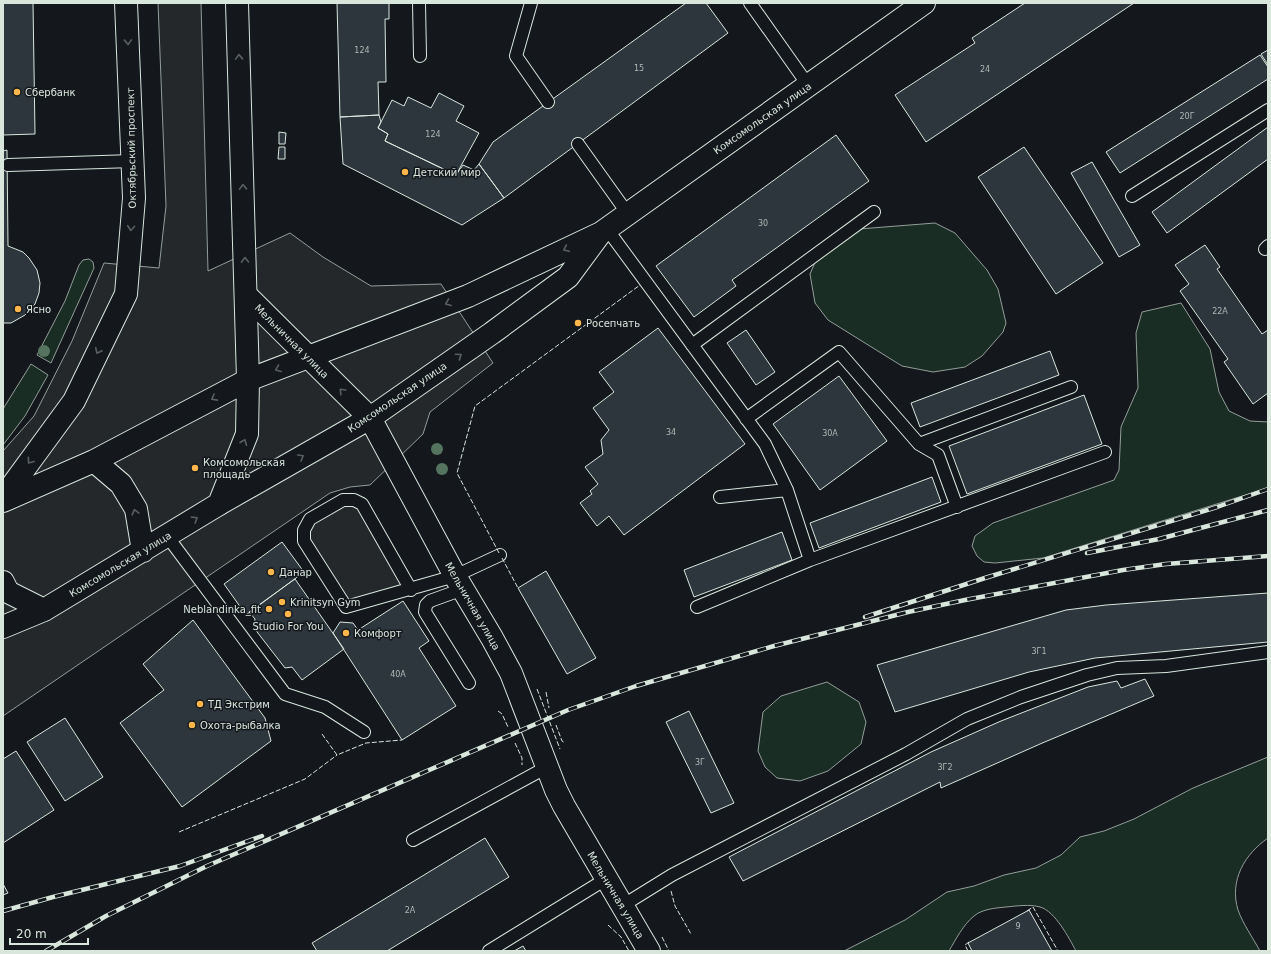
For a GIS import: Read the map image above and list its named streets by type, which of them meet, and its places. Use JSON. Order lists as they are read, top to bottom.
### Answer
{
  "streets": {
    "main road": ["Комсомольская улица", "Октябрьский проспект", "Мельничная улица"]
  },
  "crossings": [
    ["Комсомольская улица", "Мельничная улица"]
  ],
  "places": [
    "Сбербанк",
    "Детский мир",
    "Ясно",
    "Росепчать",
    "Комсомольская площадь",
    "Данар",
    "Krinitsyn Gym",
    "Neblandinka_fit",
    "Studio For You",
    "Комфорт",
    "ТД Экстрим",
    "Охота-рыбалка"
  ],
  "house_numbers": [
    "124",
    "15",
    "24",
    "20Г",
    "124",
    "30",
    "22А",
    "34",
    "30А",
    "3Г1",
    "40А",
    "3Г",
    "3Г2",
    "2А",
    "9"
  ],
  "scale_bar": "20 m"
}
